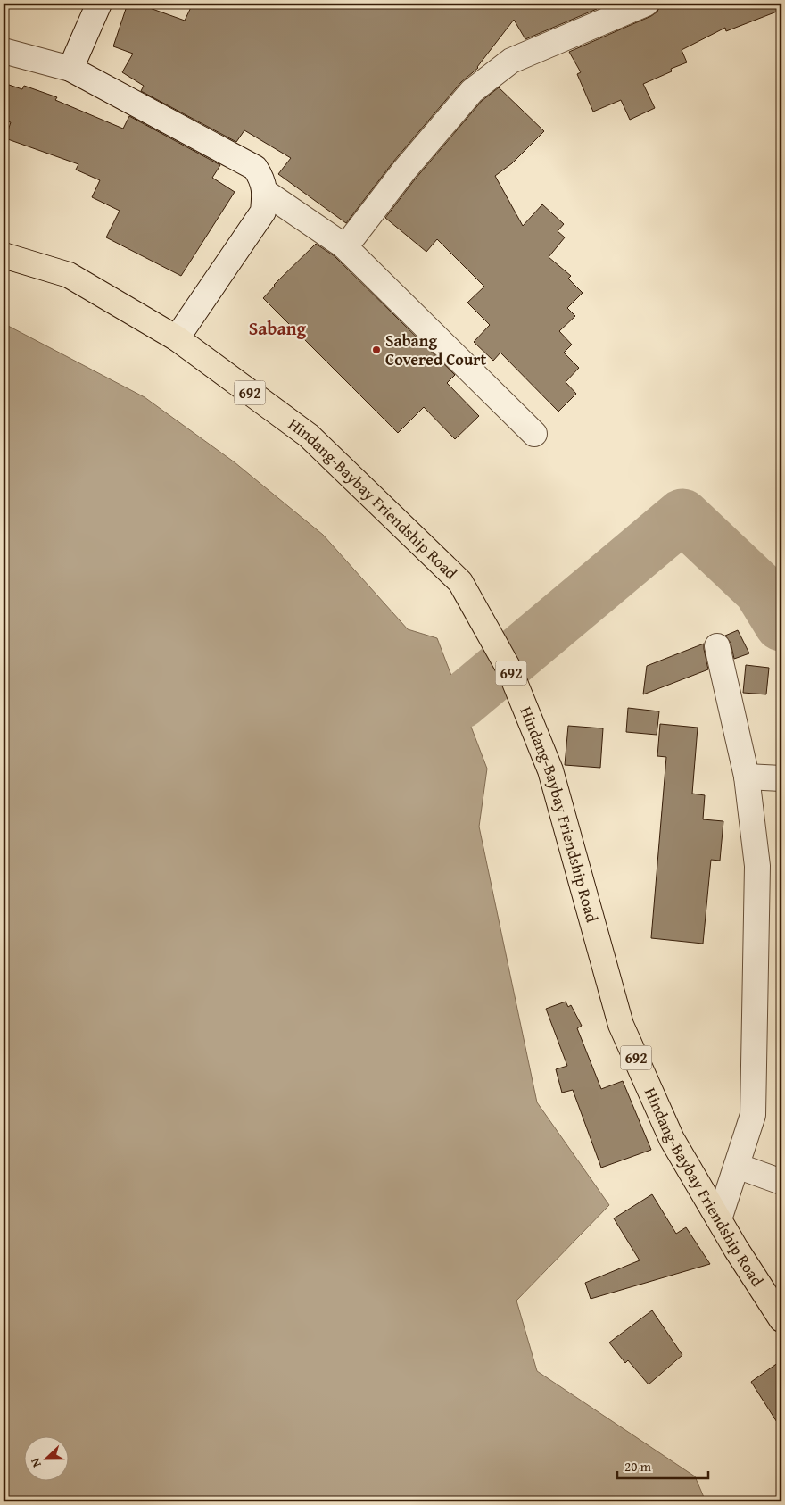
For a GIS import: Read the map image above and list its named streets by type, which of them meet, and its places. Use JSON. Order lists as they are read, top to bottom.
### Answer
{
  "streets": {
    "main road": ["692", "Hindang-Baybay Friendship Road"]
  },
  "districts": ["Sabang"],
  "places": ["Sabang Covered Court"],
  "scale_bar": "20 m",
  "north": "left"
}
